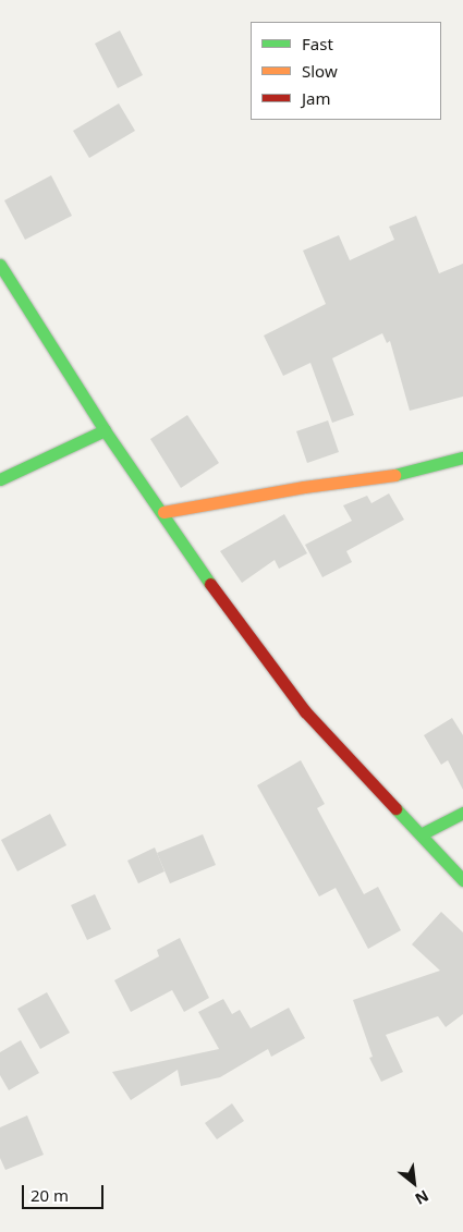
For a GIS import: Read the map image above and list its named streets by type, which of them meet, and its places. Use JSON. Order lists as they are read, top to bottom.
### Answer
{
  "legend": ["Fast", "Slow", "Jam"],
  "scale_bar": "20 m",
  "north": "bottom right"
}
